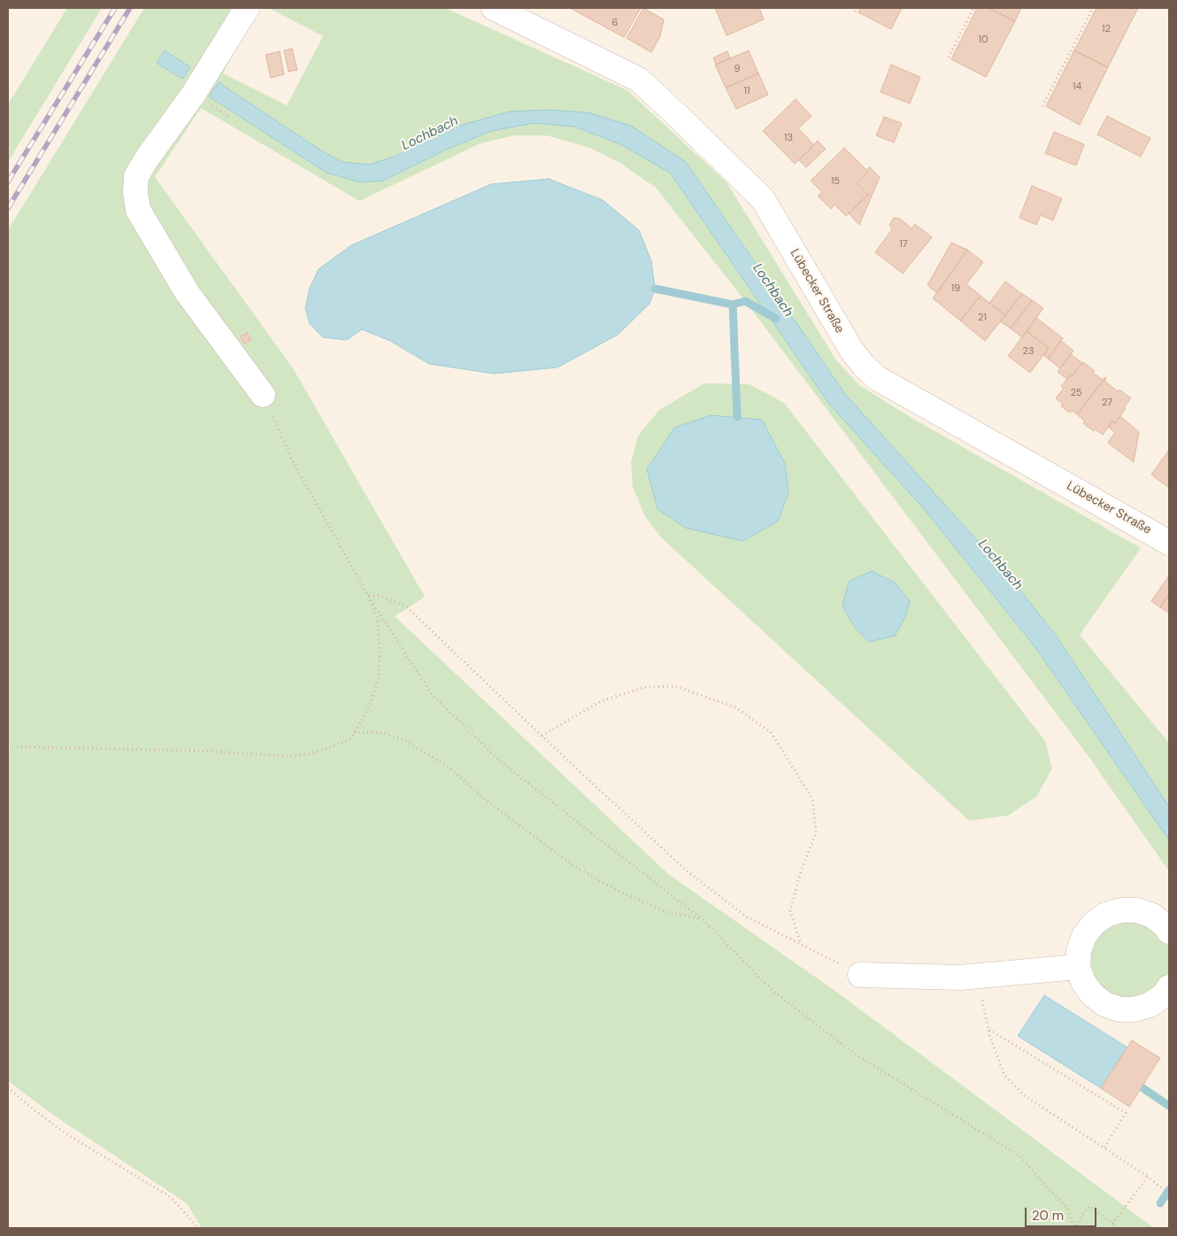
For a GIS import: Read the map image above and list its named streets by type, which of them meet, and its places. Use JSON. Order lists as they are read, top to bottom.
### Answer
{
  "streets": {
    "street": ["Lübecker Straße"]
  },
  "water": ["Lochbach"],
  "house_numbers": [
    "6",
    "12",
    "10",
    "9",
    "14",
    "11",
    "13",
    "15",
    "17",
    "19",
    "21",
    "23",
    "25",
    "27"
  ],
  "scale_bar": "20 m"
}
